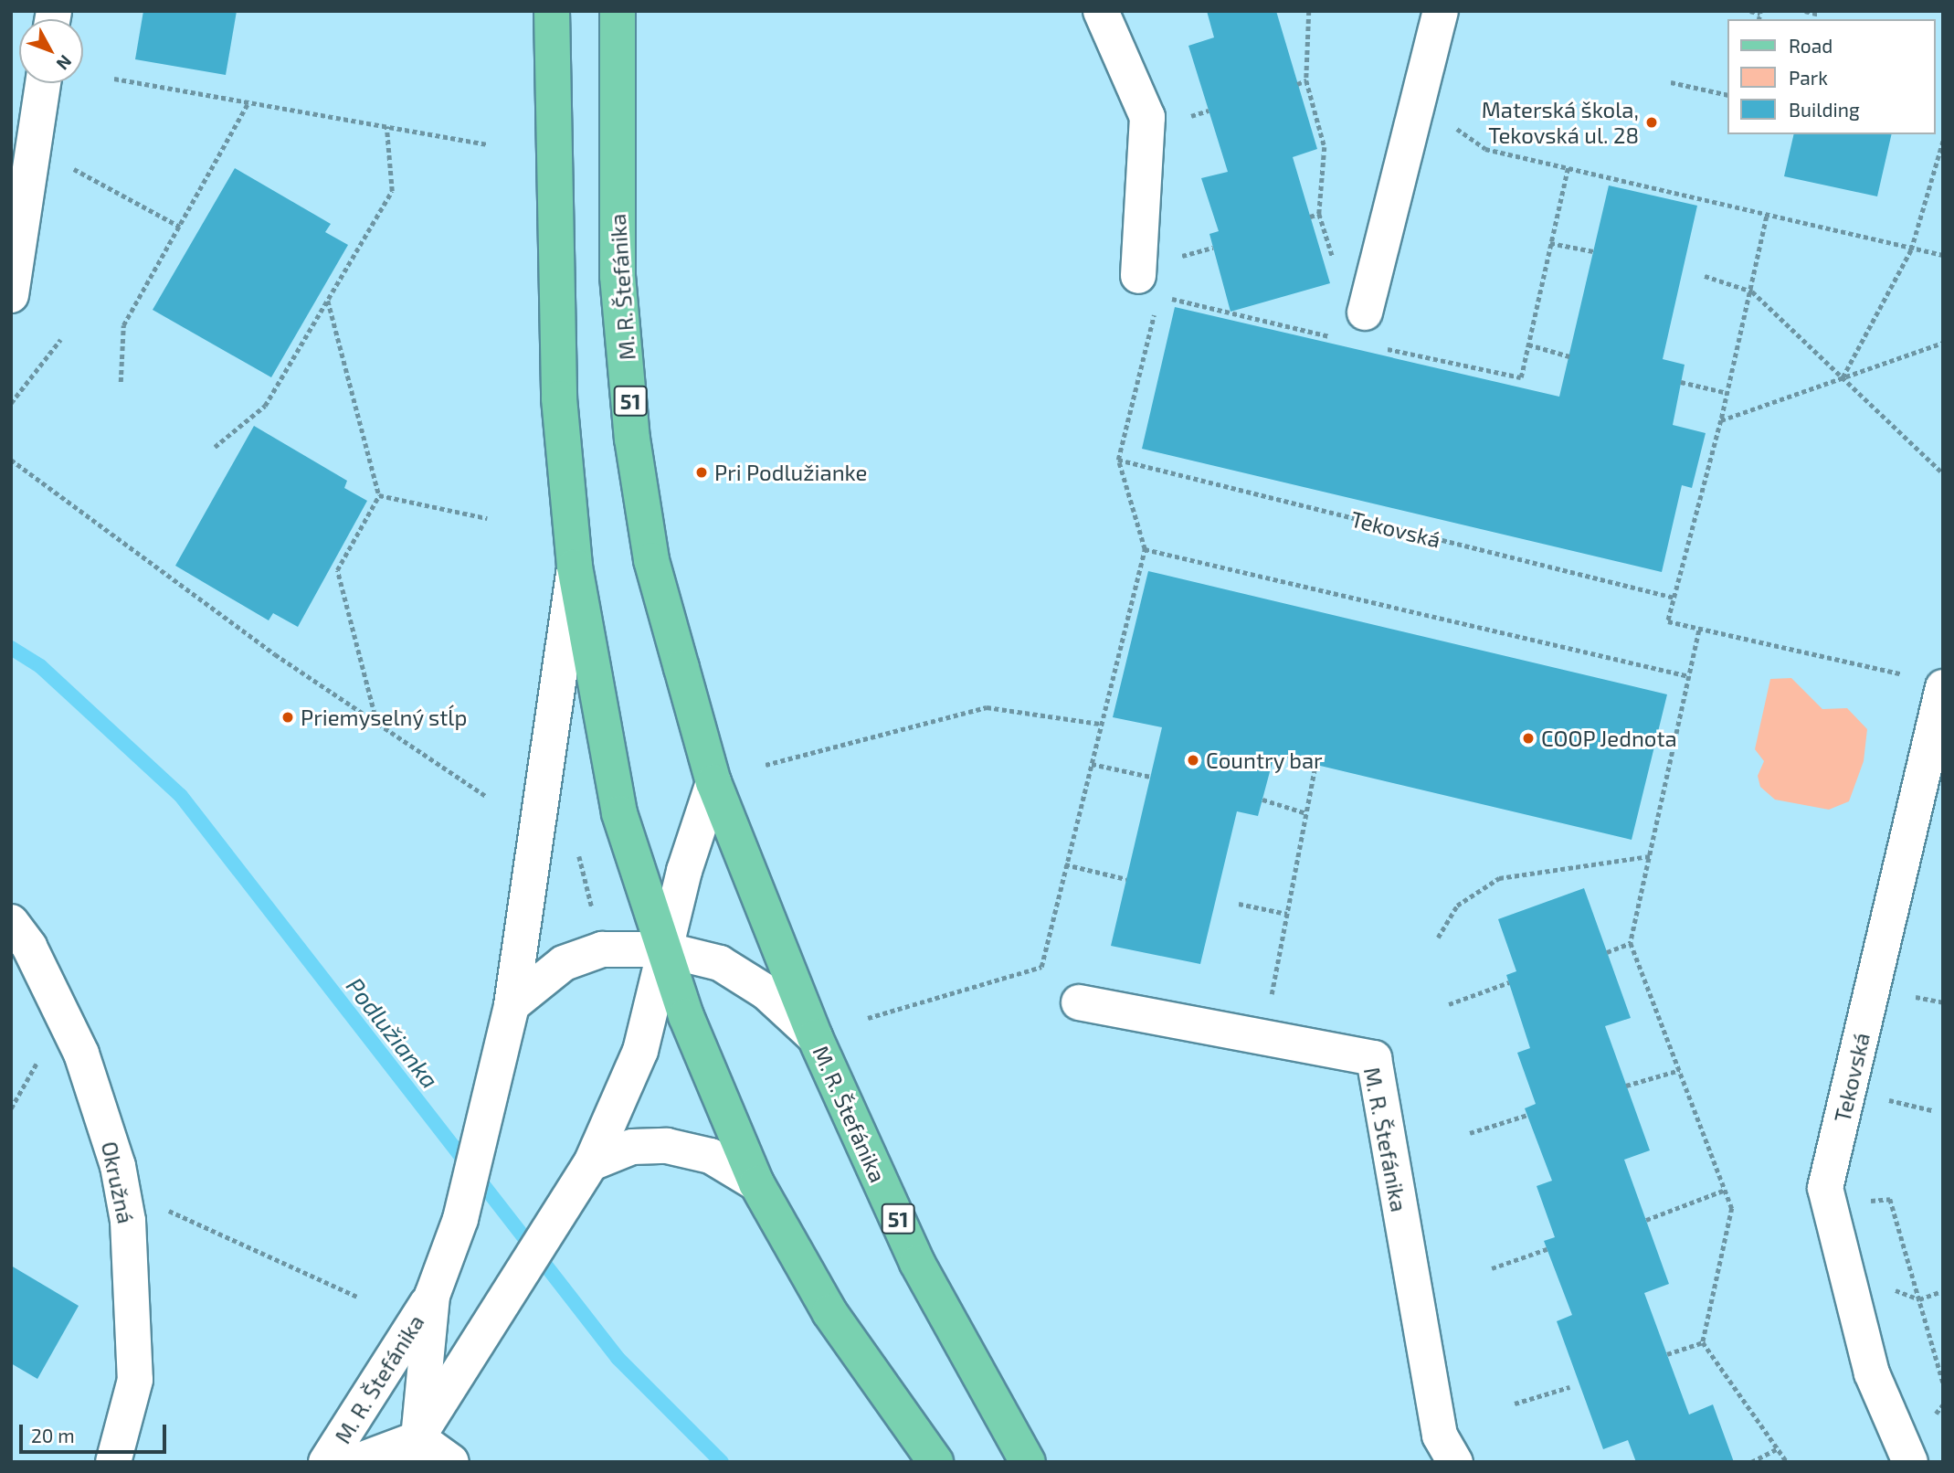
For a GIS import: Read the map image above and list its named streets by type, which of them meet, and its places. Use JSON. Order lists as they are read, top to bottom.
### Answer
{
  "streets": {
    "main road": ["M. R. Štefánika", "51"],
    "street": ["Tekovská", "Okružná"]
  },
  "water": ["Podlužianka"],
  "places": [
    "Materská škola, Tekovská ul. 28",
    "Pri Podlužianke",
    "Priemyselný stĺp",
    "COOP Jednota",
    "Country bar"
  ],
  "legend": ["Road", "Park", "Building"],
  "scale_bar": "20 m",
  "north": "bottom right"
}
